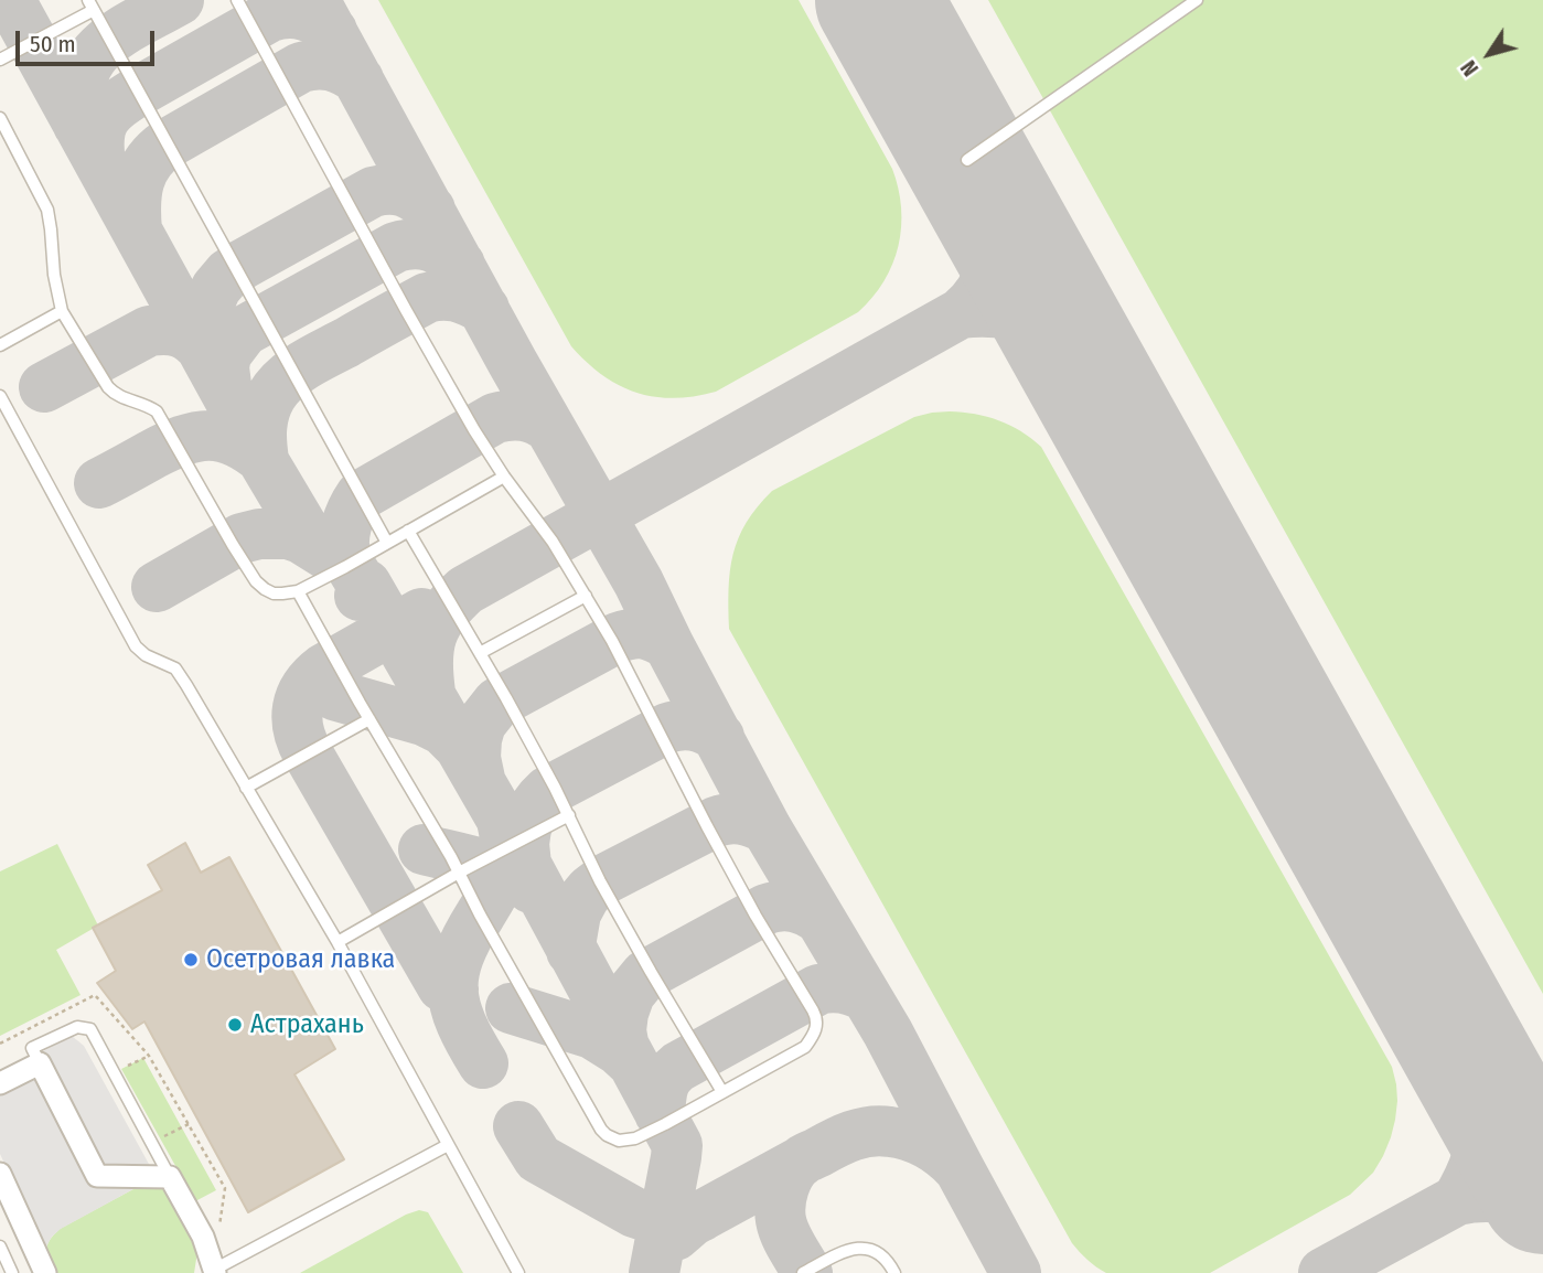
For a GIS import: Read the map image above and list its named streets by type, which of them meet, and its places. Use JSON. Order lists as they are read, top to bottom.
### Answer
{
  "places": ["Осетровая лавка", "Астрахань"],
  "scale_bar": "50 m",
  "north": "bottom left"
}
